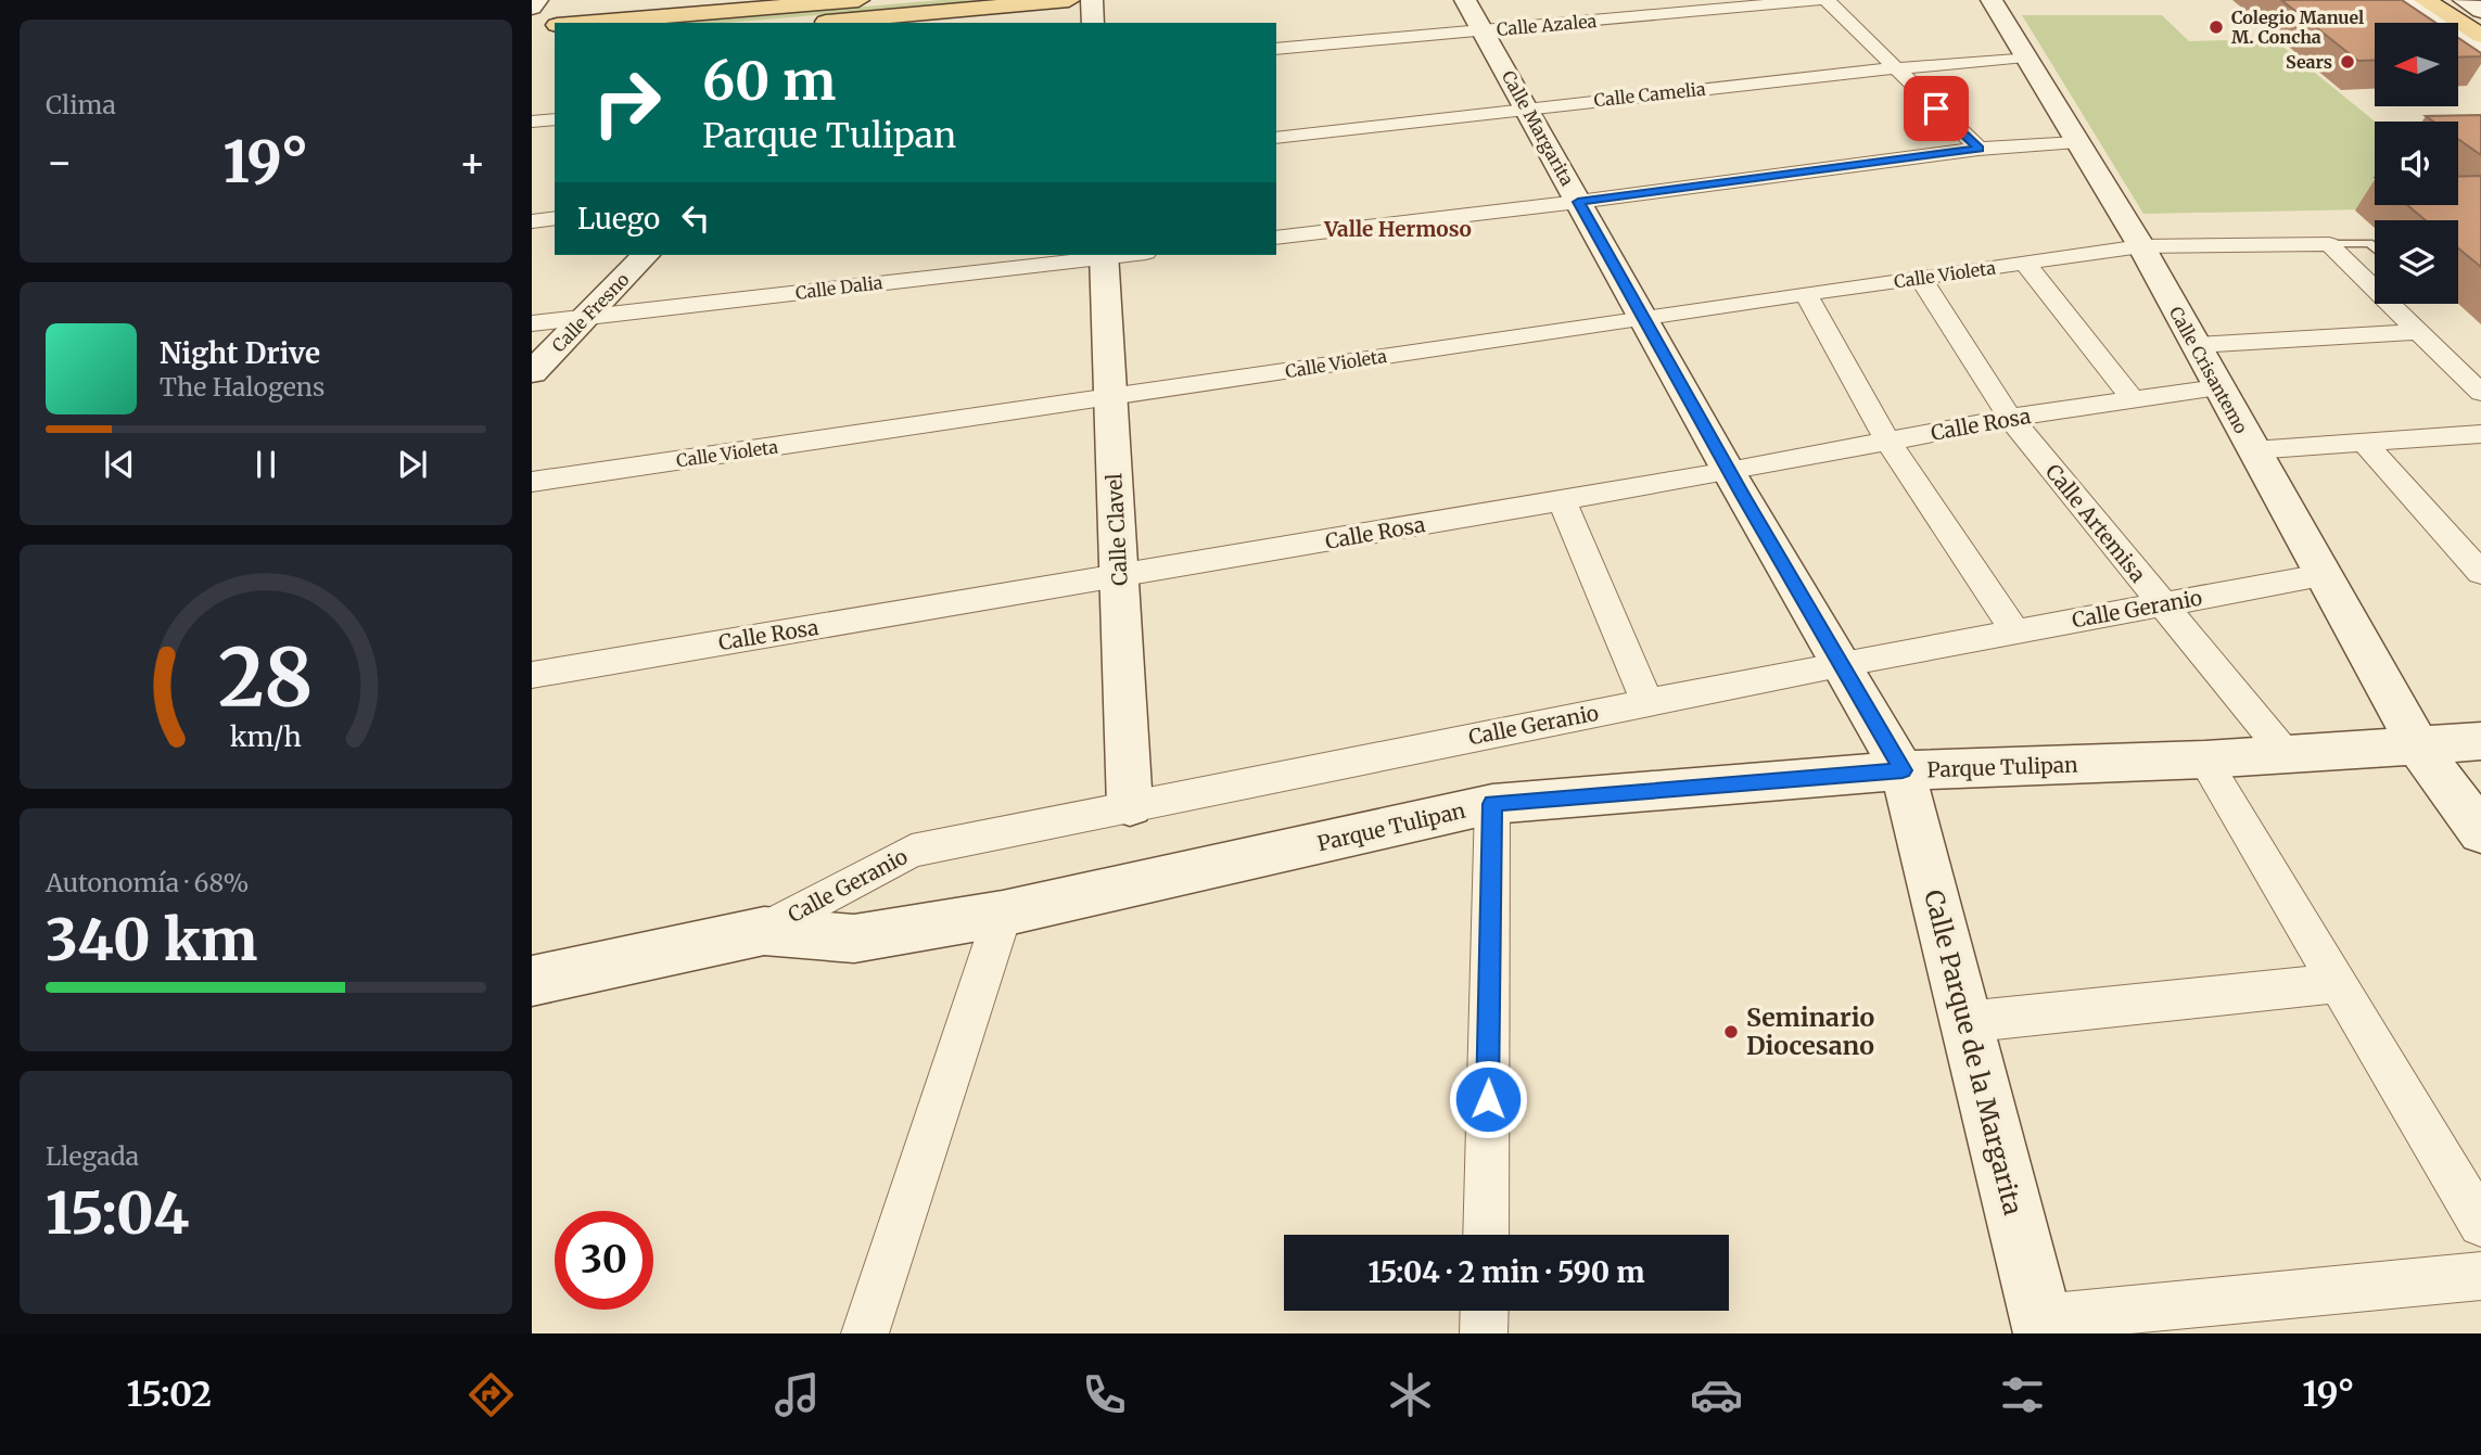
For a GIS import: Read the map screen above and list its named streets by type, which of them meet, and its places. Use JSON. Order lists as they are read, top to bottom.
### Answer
{
  "streets": {
    "main road": [
      "Calle Margarita",
      "Calle Fresno",
      "Calle Crisantemo",
      "Calle Clavel",
      "Parque Tulipan",
      "Calle Parque de la Margarita"
    ],
    "street": [
      "Calle Azalea",
      "Calle Camelia",
      "Calle Violeta",
      "Calle Dalia",
      "Calle Rosa",
      "Calle Artemisa",
      "Calle Geranio"
    ]
  },
  "crossings": [
    ["Calle Azalea", "Calle Margarita"],
    ["Calle Camelia", "Calle Margarita"],
    ["Calle Camelia", "Calle Crisantemo"],
    ["Calle Margarita", "Calle Violeta"],
    ["Calle Margarita", "Calle Rosa"],
    ["Calle Margarita", "Calle Geranio"],
    ["Calle Margarita", "Parque Tulipan"],
    ["Calle Margarita", "Calle Parque de la Margarita"],
    ["Calle Violeta", "Calle Crisantemo"],
    ["Calle Violeta", "Calle Artemisa"],
    ["Calle Violeta", "Calle Clavel"],
    ["Calle Dalia", "Calle Fresno"],
    ["Calle Dalia", "Calle Clavel"],
    ["Calle Crisantemo", "Calle Rosa"],
    ["Calle Crisantemo", "Calle Geranio"],
    ["Calle Crisantemo", "Parque Tulipan"],
    ["Calle Rosa", "Calle Artemisa"],
    ["Calle Rosa", "Calle Clavel"],
    ["Calle Artemisa", "Calle Geranio"],
    ["Calle Artemisa", "Parque Tulipan"],
    ["Calle Clavel", "Calle Geranio"],
    ["Calle Geranio", "Parque Tulipan"],
    ["Parque Tulipan", "Calle Parque de la Margarita"]
  ],
  "districts": ["Valle Hermoso"],
  "places": ["Colegio Manuel M. Concha", "Sears", "Seminario Diocesano"],
  "north": "left",
  "page": {
    "tile": [
      "Clima",
      ["Autonomía · 68%", "340 km"],
      ["Llegada", "15:04"]
    ],
    "turn": ["60 m", "Parque Tulipan"],
    "heat": ["−", "19°", "+"],
    "then": "Luego",
    "song": ["Night Drive", "The Halogens"],
    "limit": "30",
    "trip": "15:04 · 2 min · 590 m",
    "tabs": ["15:02", "19°"],
    "gauge": ["28", "km/h"]
  }
}
